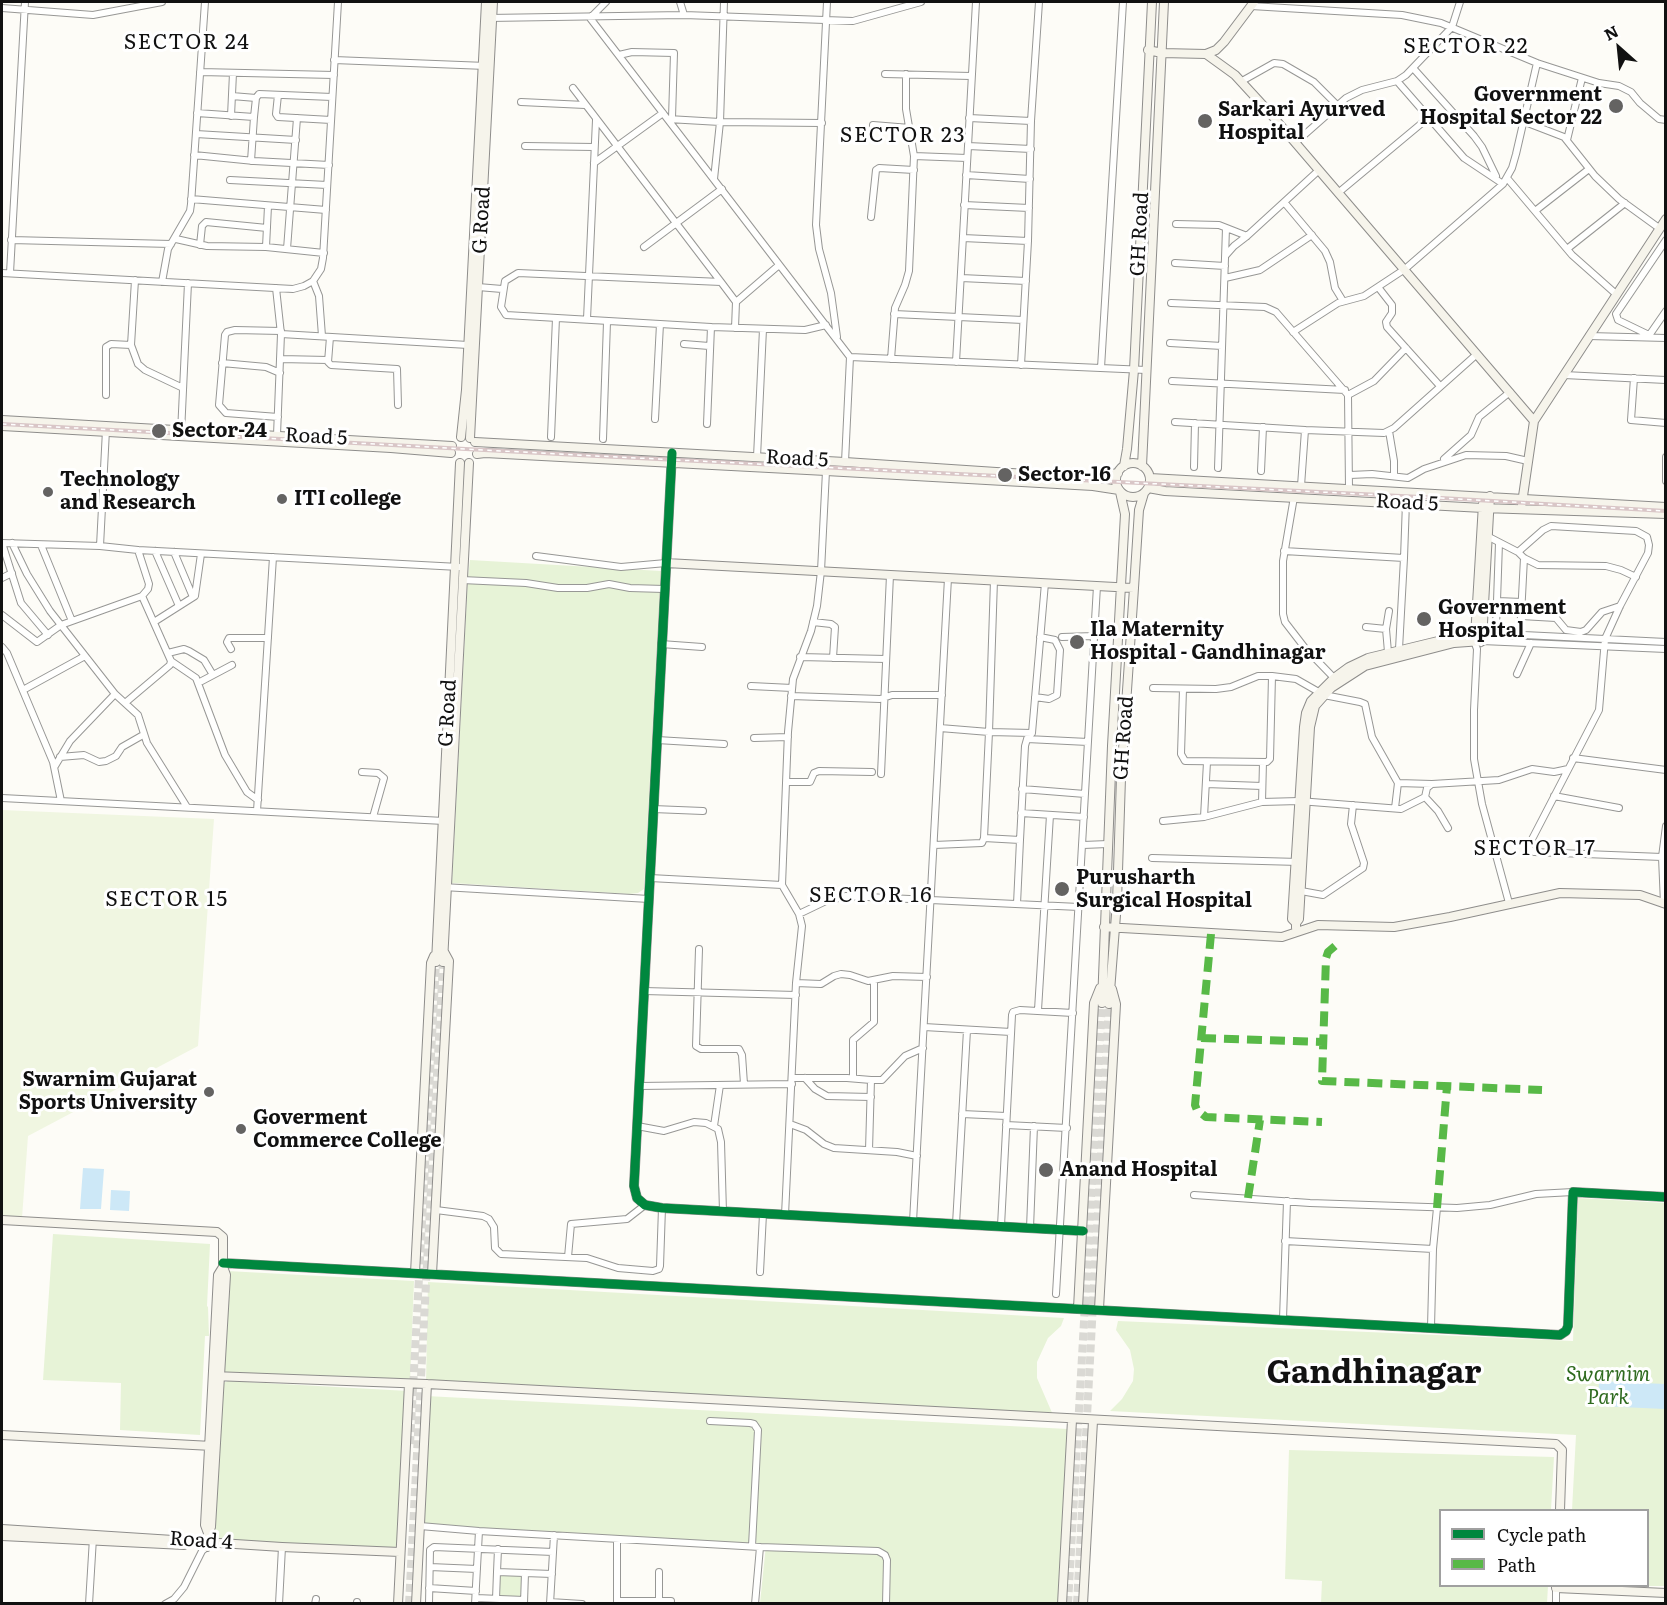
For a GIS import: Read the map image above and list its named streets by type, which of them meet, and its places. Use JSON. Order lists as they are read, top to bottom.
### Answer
{
  "streets": {
    "street": [
      "G Road",
      "GH Road",
      "Road 5",
      "Road 4"
    ]
  },
  "crossings": [
    ["G Road", "Road 5"],
    ["GH Road", "Road 5"]
  ],
  "districts": [
    "SECTOR 24",
    "SECTOR 22",
    "SECTOR 23",
    "SECTOR 17",
    "SECTOR 16",
    "SECTOR 15",
    "Gandhinagar"
  ],
  "parks": ["Swarnim Park"],
  "places": [
    "Government Hospital Sector 22",
    "Sarkari Ayurved Hospital",
    "Sector-24",
    "Sector-16",
    "Technology and Research",
    "ITI college",
    "Government Hospital",
    "Ila Maternity Hospital - Gandhinagar",
    "Purusharth Surgical Hospital",
    "Swarnim Gujarat Sports University",
    "Goverment Commerce College",
    "Anand Hospital"
  ],
  "legend": ["Cycle path", "Path"],
  "north": "top left"
}
